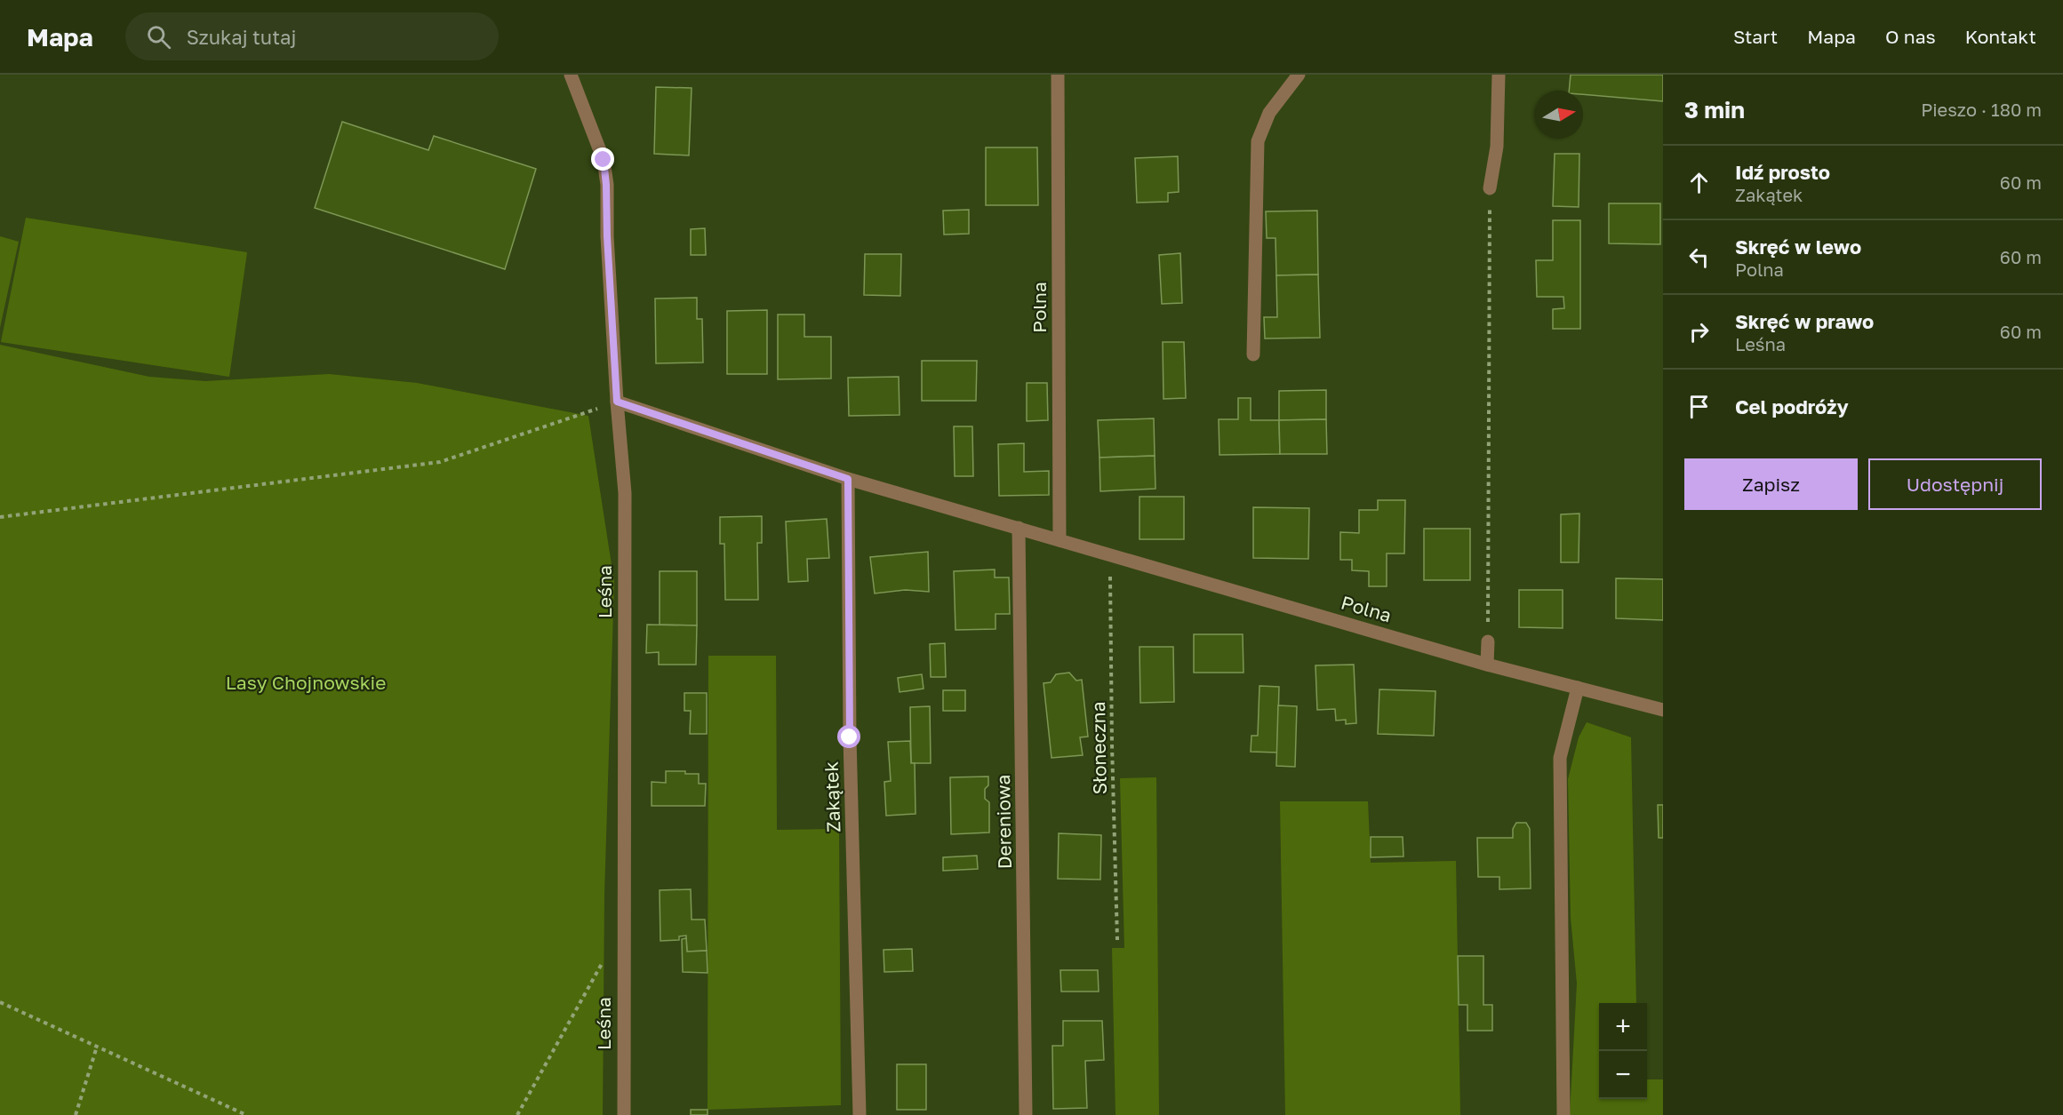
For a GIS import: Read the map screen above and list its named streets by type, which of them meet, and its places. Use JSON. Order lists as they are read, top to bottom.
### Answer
{
  "streets": {
    "street": [
      "Polna",
      "Leśna",
      "Zakątek",
      "Dereniowa"
    ],
    "path": ["Słoneczna"]
  },
  "crossings": [
    ["Polna", "Leśna"],
    ["Polna", "Słoneczna"],
    ["Polna", "Zakątek"],
    ["Polna", "Dereniowa"]
  ],
  "parks": ["Lasy Chojnowskie"],
  "north": "right",
  "page": {
    "header": "Mapa",
    "search": "Szukaj tutaj",
    "nav": [
      "Start",
      "Mapa",
      "O nas",
      "Kontakt"
    ],
    "heading": ["3 min", "Pieszo · 180 m"],
    "list": [
      ["Idź prosto", "Zakątek", "60 m"],
      ["Skręć w lewo", "Polna", "60 m"],
      ["Skręć w prawo", "Leśna", "60 m"],
      "Cel podróży"
    ],
    "buttons": ["Zapisz", "Udostępnij"],
    "map_buttons": ["+", "−"]
  }
}
